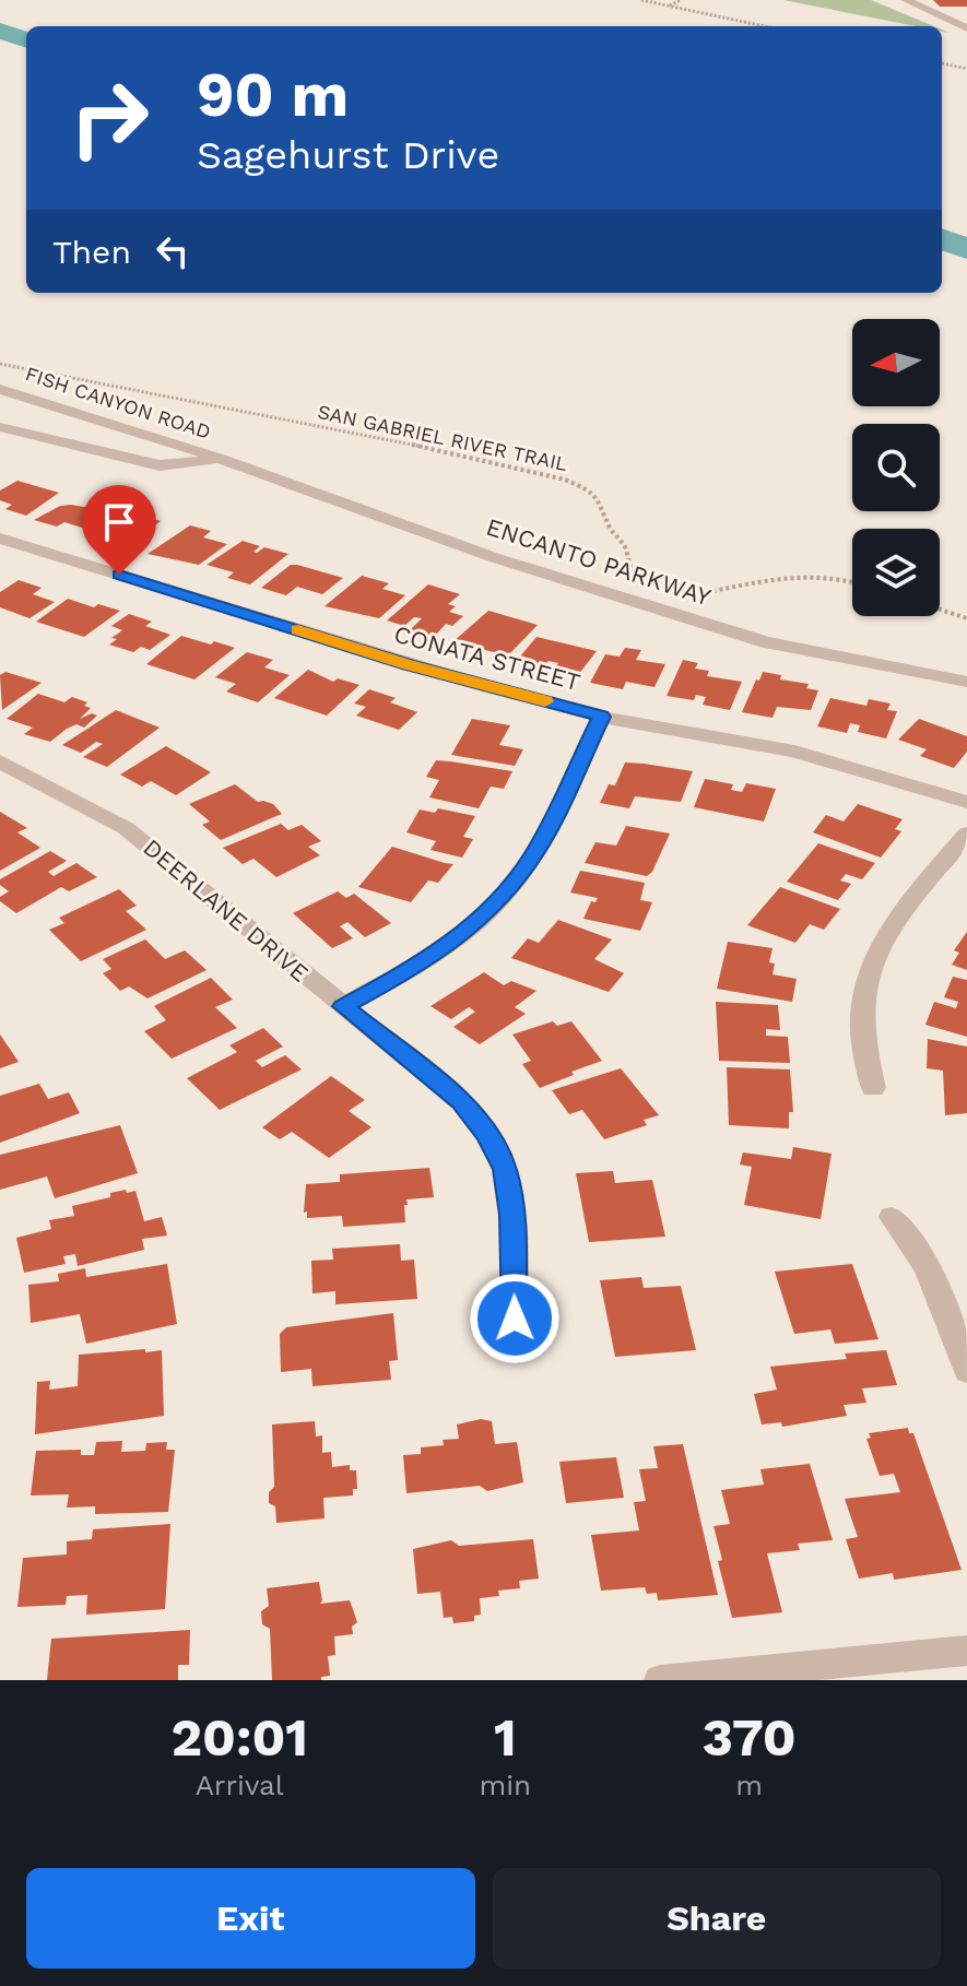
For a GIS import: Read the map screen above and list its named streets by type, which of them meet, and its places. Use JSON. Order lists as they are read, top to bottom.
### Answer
{
  "streets": {
    "street": [
      "FISH CANYON ROAD",
      "ENCANTO PARKWAY",
      "CONATA STREET",
      "DEERLANE DRIVE"
    ],
    "path": ["SAN GABRIEL RIVER TRAIL"]
  },
  "crossings": [
    ["FISH CANYON ROAD", "ENCANTO PARKWAY"]
  ],
  "north": "left",
  "page": {
    "turn": ["90 m", "Sagehurst Drive"],
    "then": "Then",
    "eta": [
      "20:01",
      "Arrival",
      "1",
      "min",
      "370",
      "m"
    ],
    "buttons": ["Exit", "Share"]
  }
}
